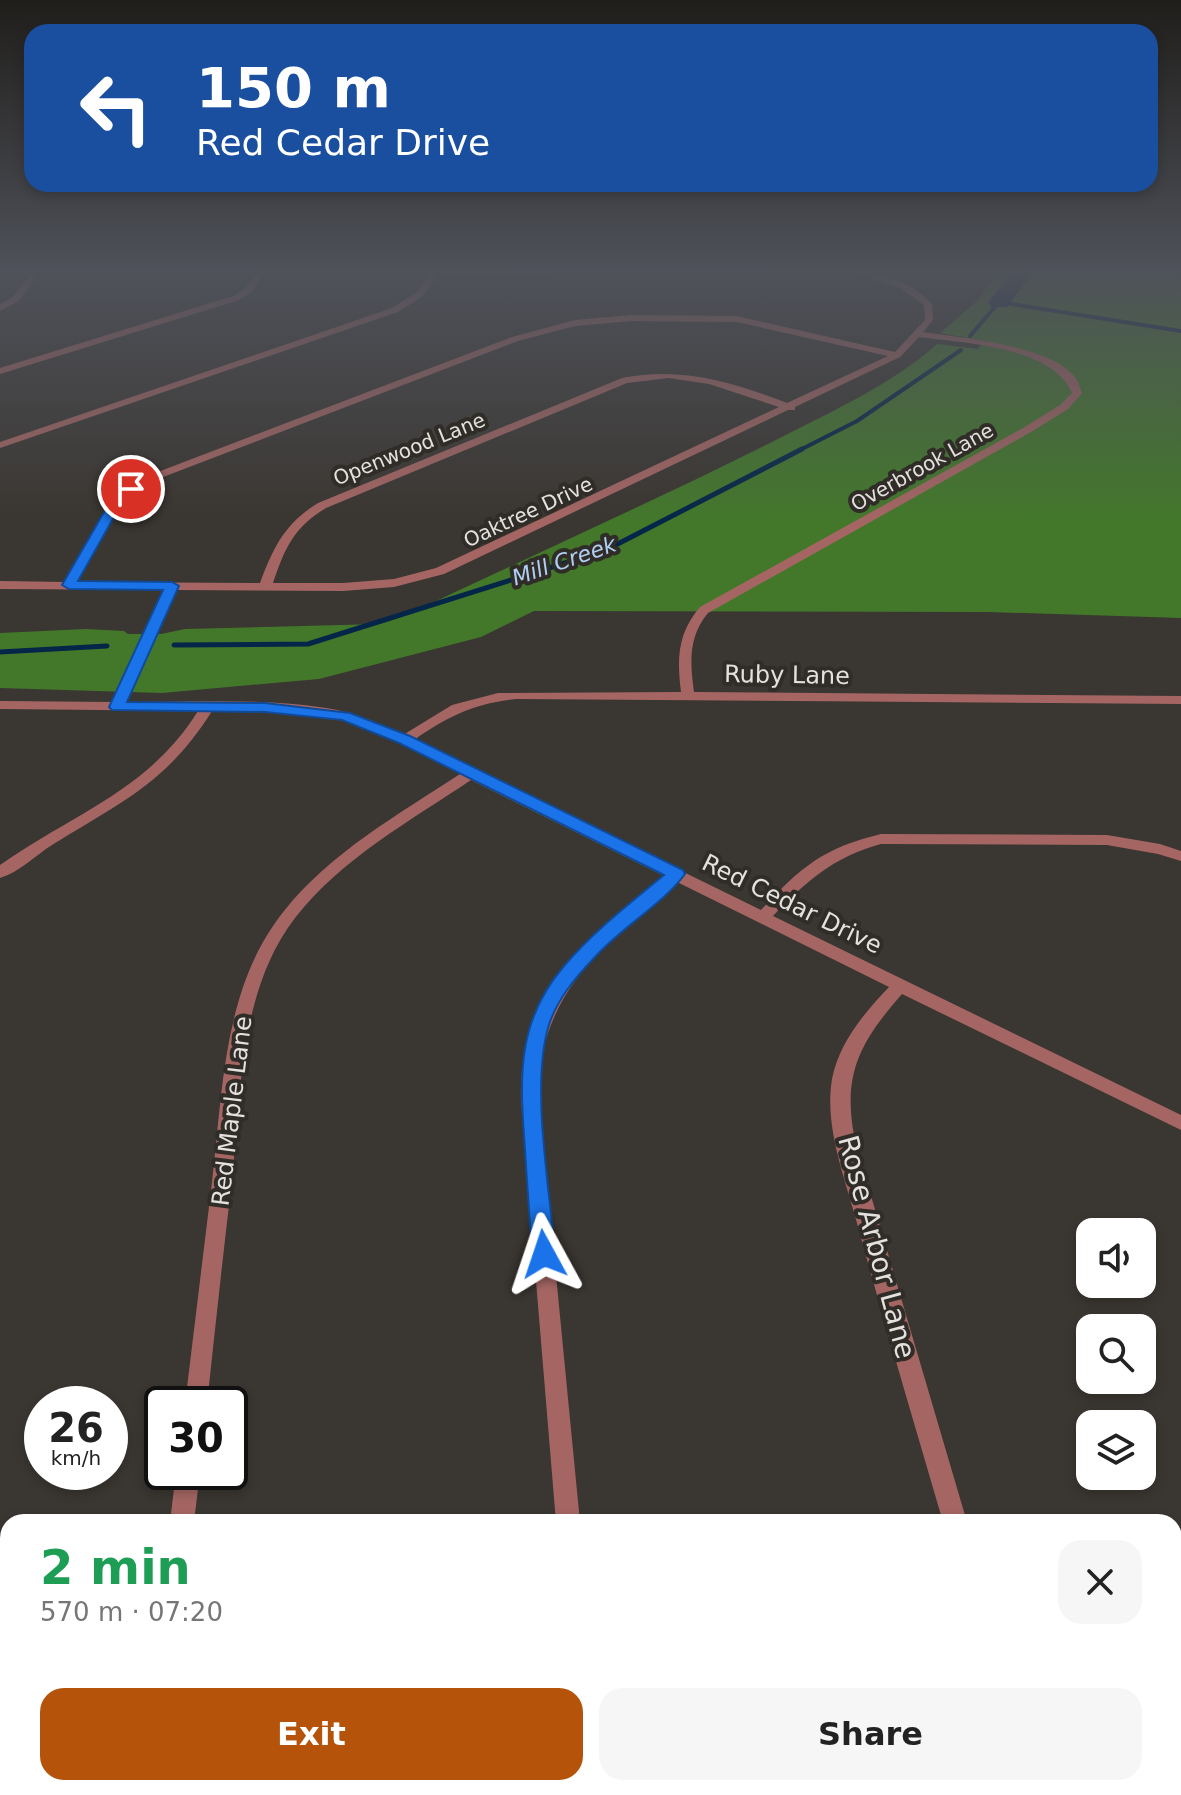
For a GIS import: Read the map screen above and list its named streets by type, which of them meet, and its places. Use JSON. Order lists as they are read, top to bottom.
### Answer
{
  "streets": {
    "street": [
      "Openwood Lane",
      "Overbrook Lane",
      "Oaktree Drive",
      "Ruby Lane",
      "Red Cedar Drive",
      "Red Maple Lane",
      "Rose Arbor Lane"
    ]
  },
  "crossings": [
    ["Openwood Lane", "Oaktree Drive"],
    ["Overbrook Lane", "Ruby Lane"],
    ["Ruby Lane", "Red Cedar Drive"],
    ["Red Cedar Drive", "Red Maple Lane"],
    ["Red Cedar Drive", "Rose Arbor Lane"]
  ],
  "water": ["Mill Creek"],
  "page": {
    "turn": ["150 m", "Red Cedar Drive"],
    "speed": "26 km/h",
    "limit": "30",
    "heading": ["2 min", "570 m · 07:20"],
    "buttons": ["Exit", "Share"]
  }
}
